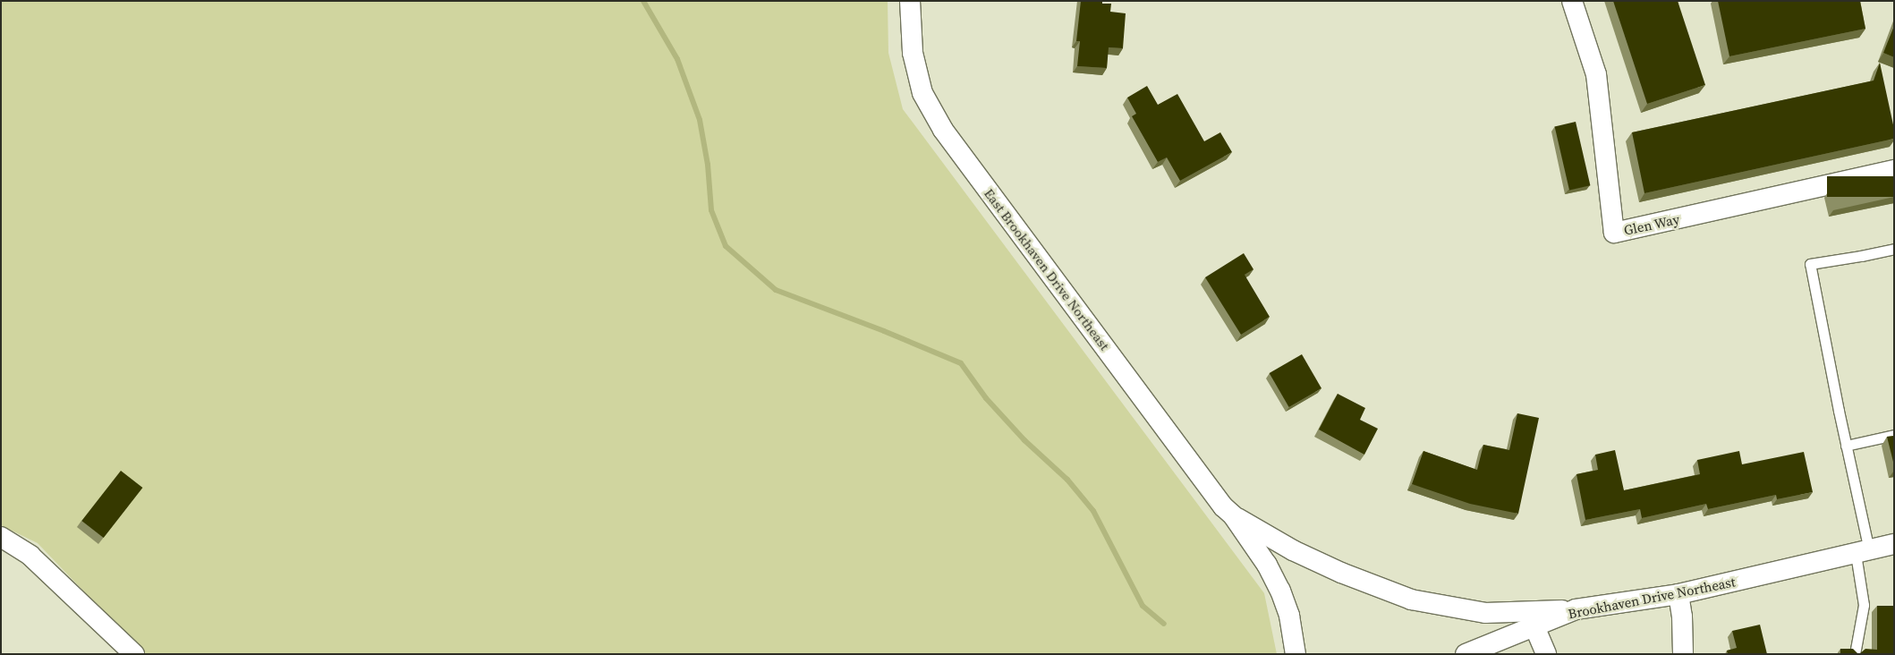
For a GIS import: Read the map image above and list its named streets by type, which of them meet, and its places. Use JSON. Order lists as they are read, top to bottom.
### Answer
{
  "streets": {
    "street": ["Glen Way", "East Brookhaven Drive Northeast", "Brookhaven Drive Northeast"]
  },
  "crossings": [
    ["East Brookhaven Drive Northeast", "Brookhaven Drive Northeast"]
  ]
}
